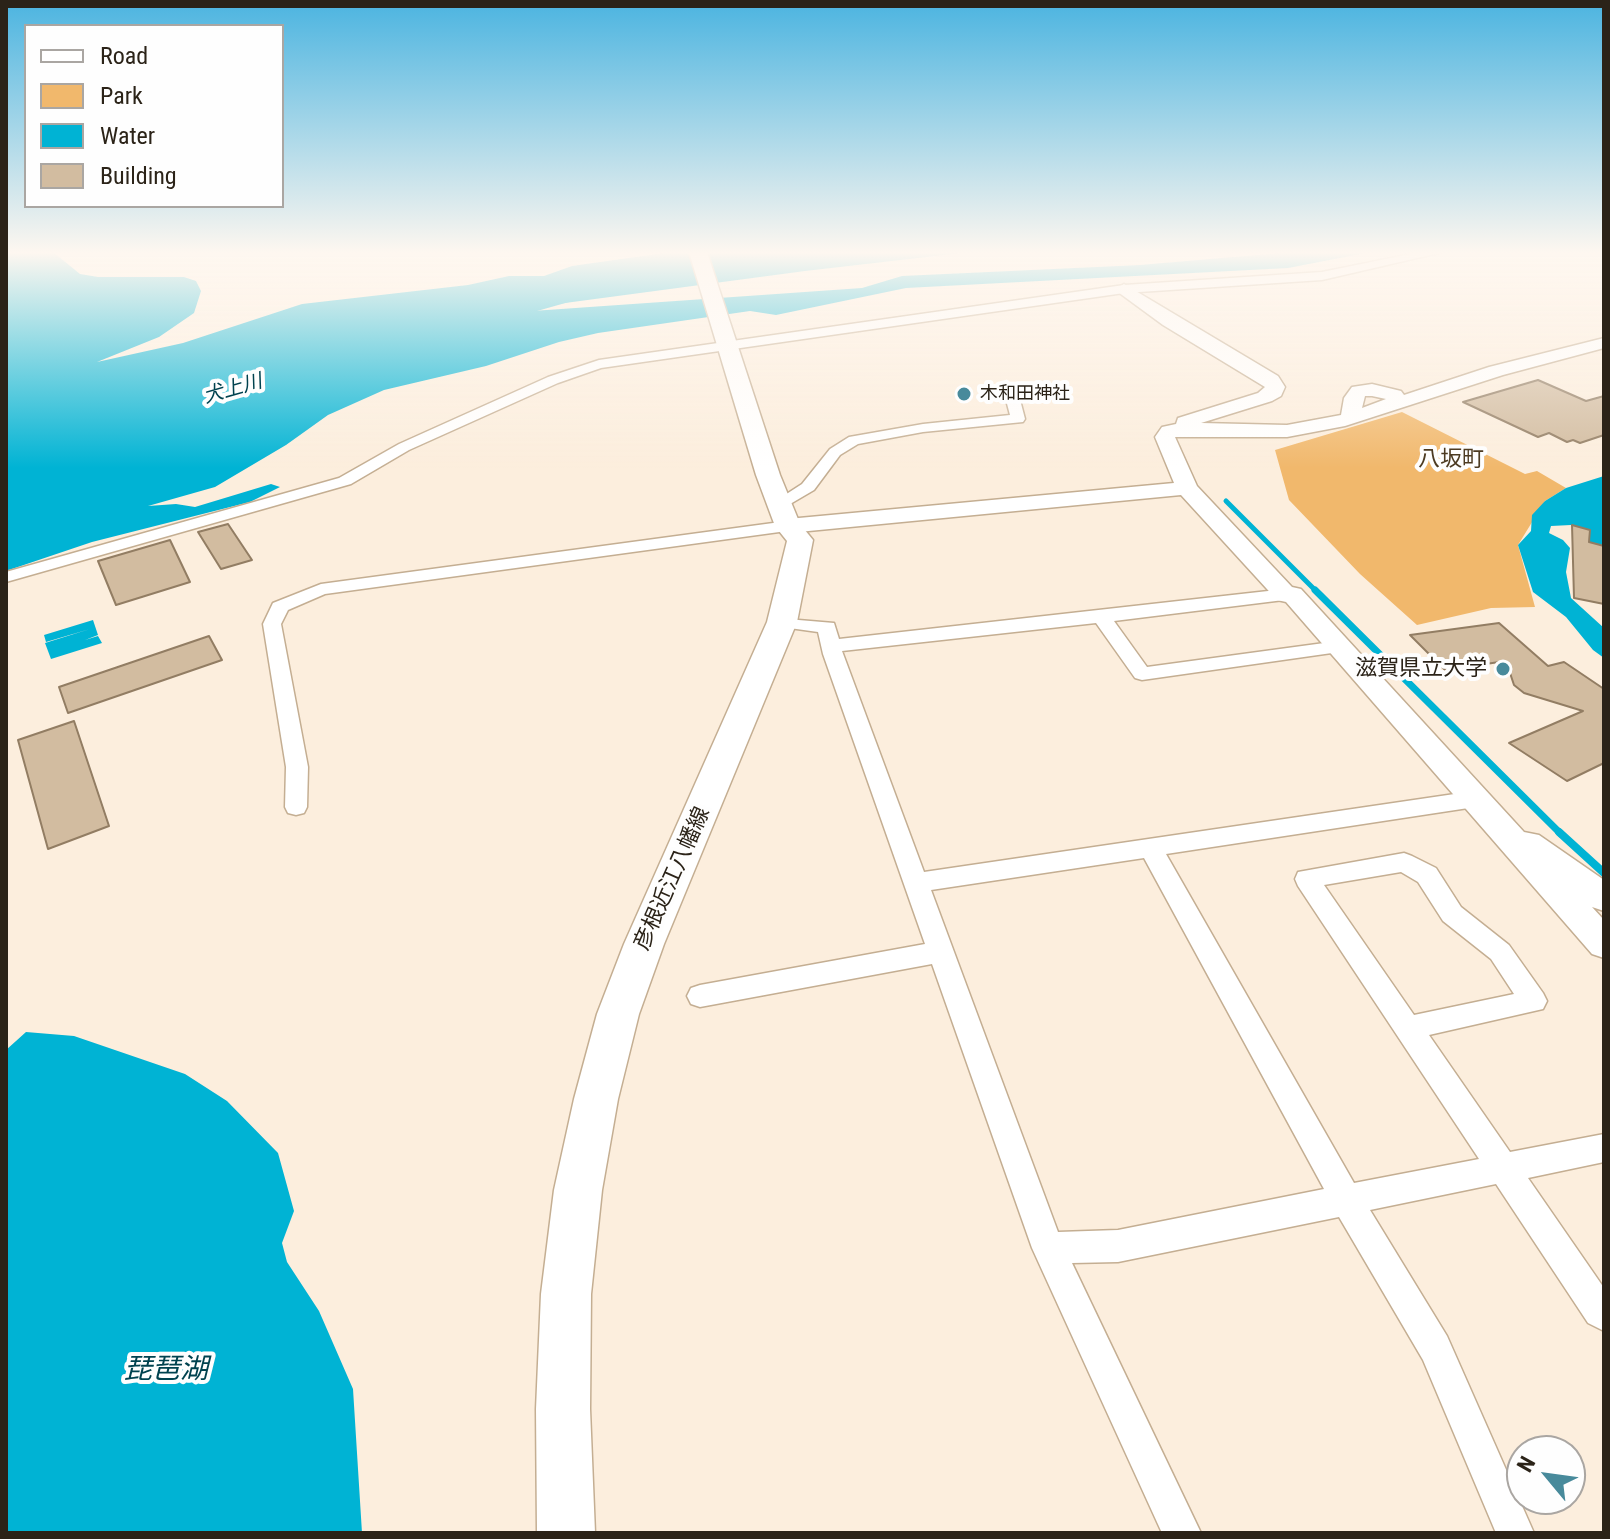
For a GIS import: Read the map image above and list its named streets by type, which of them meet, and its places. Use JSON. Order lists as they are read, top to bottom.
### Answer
{
  "streets": {
    "main road": ["彦根近江八幡線"]
  },
  "districts": ["八坂町"],
  "water": ["犬上川", "琵琶湖"],
  "places": ["木和田神社", "滋賀県立大学"],
  "legend": [
    "Road",
    "Park",
    "Water",
    "Building"
  ],
  "north": "top left"
}
